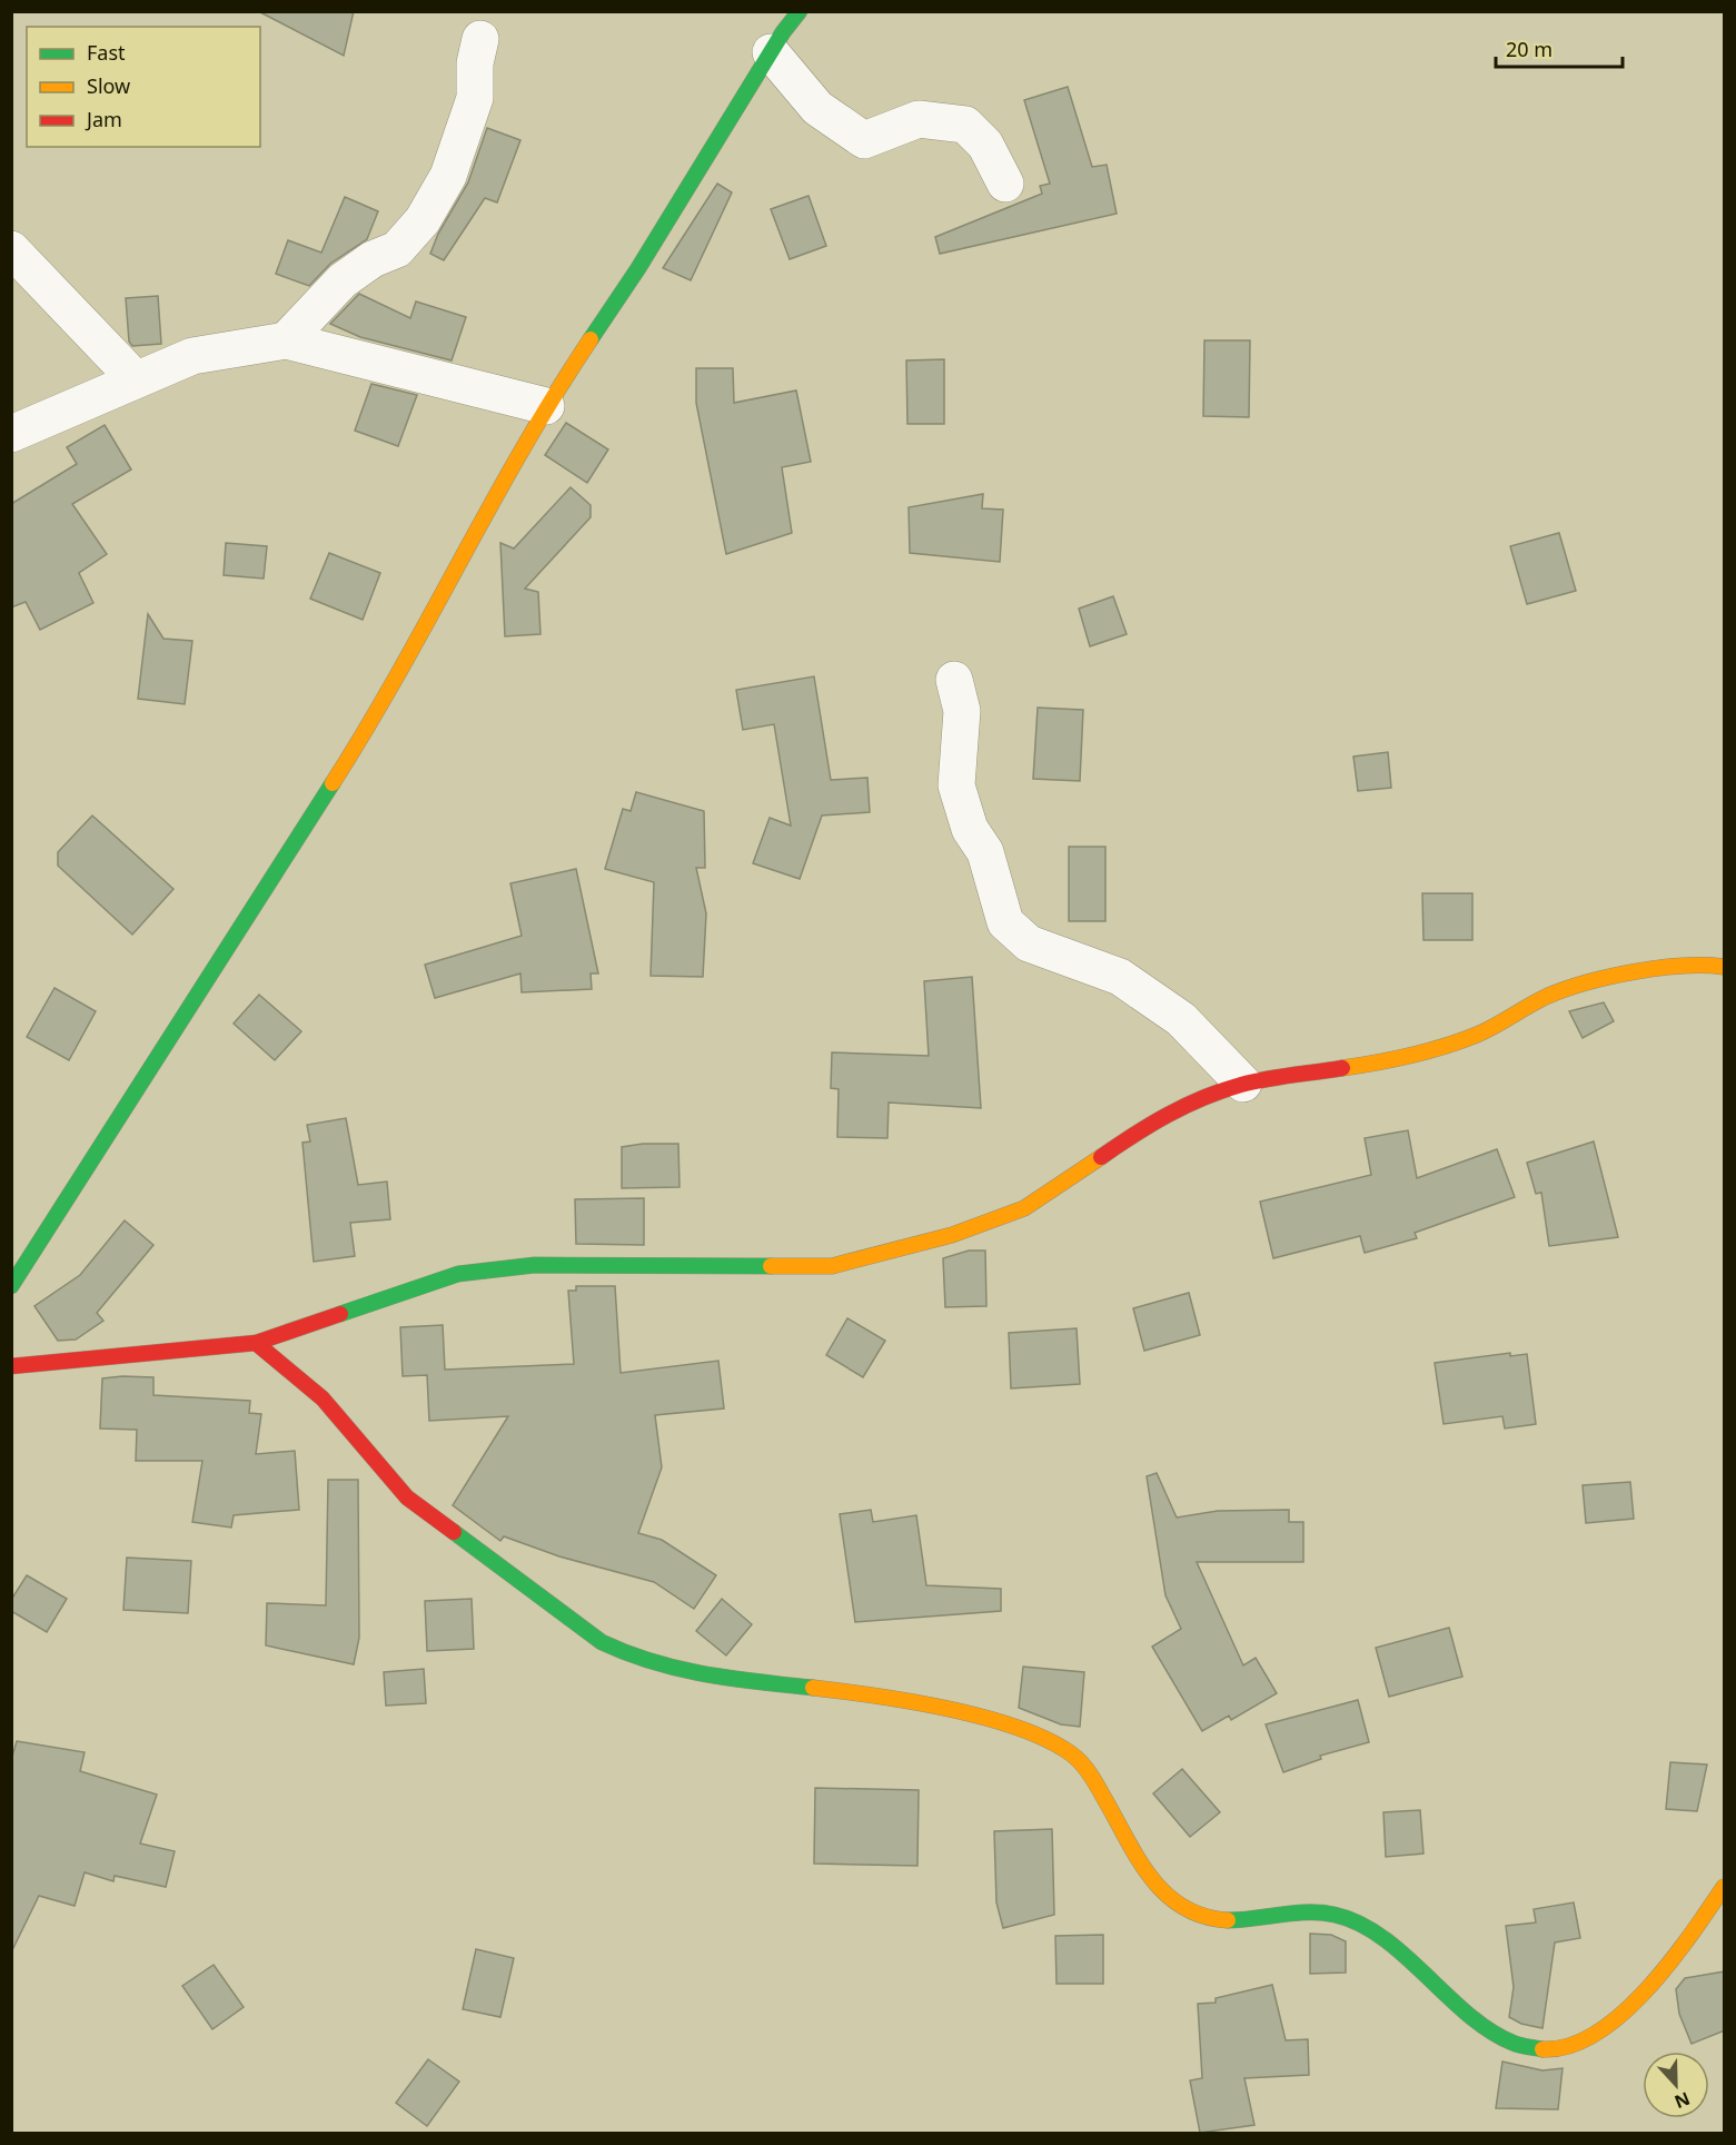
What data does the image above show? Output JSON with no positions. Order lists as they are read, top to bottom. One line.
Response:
{"legend":["Fast","Slow","Jam"],"scale_bar":"20 m","north":"bottom"}
